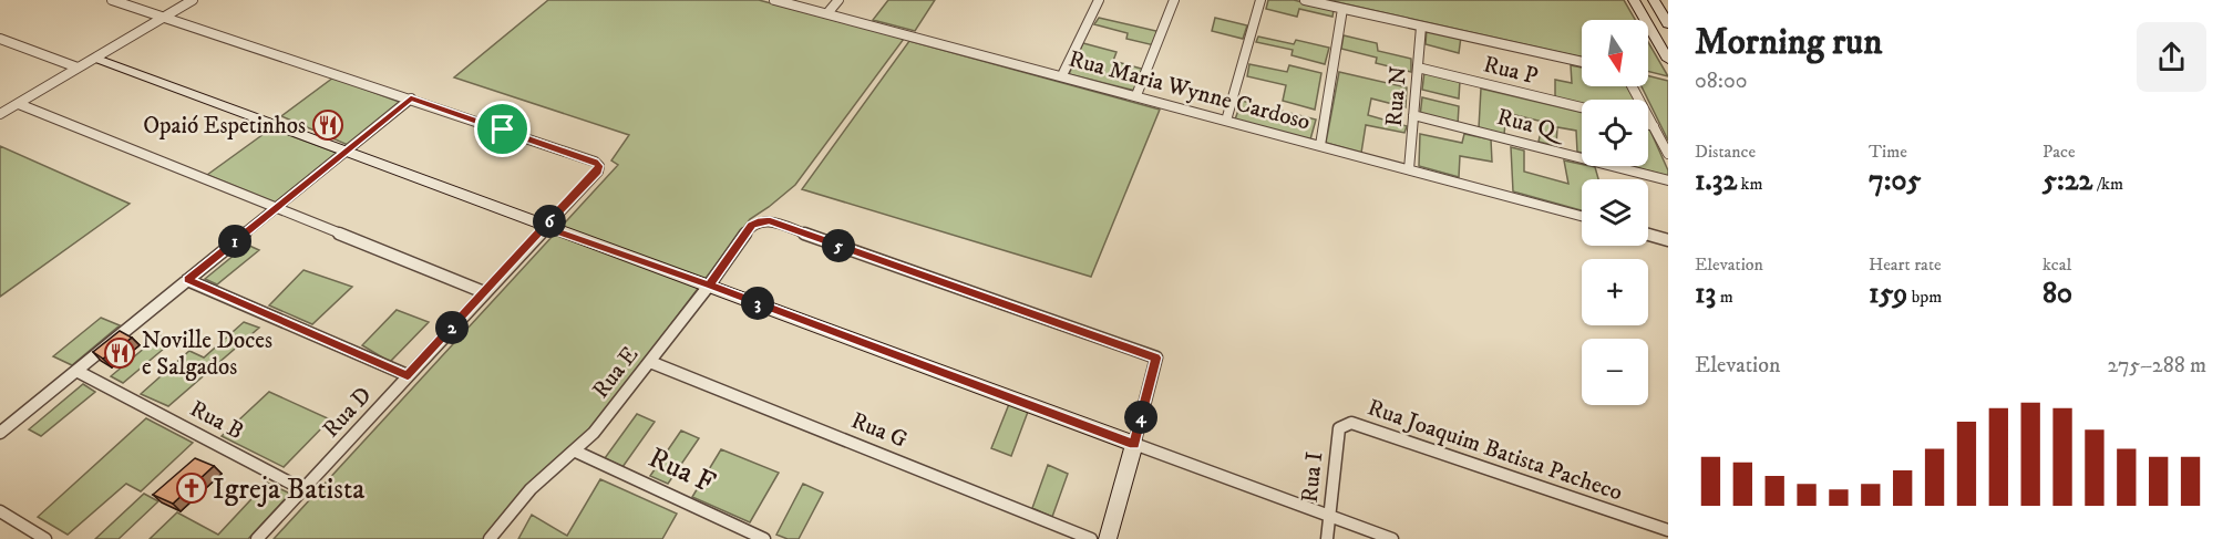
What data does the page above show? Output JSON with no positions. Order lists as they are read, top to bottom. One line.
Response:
{"streets":{"street":["Rua P","Rua Maria Wynne Cardoso","Rua N","Rua Q","Rua E","Rua D","Rua B","Rua G","Rua Joaquim Batista Pacheco","Rua F","Rua I"]},"crossings":[["Rua P","Rua N"],["Rua Maria Wynne Cardoso","Rua N"],["Rua N","Rua Q"],["Rua E","Rua G"],["Rua E","Rua F"],["Rua D","Rua B"],["Rua Joaquim Batista Pacheco","Rua I"]],"places":{"restaurant":["Opaió Espetinhos","Noville Doces e Salgados"],"church":["Igreja Batista"]},"north":"bottom","page":{"heading":["Morning run","08:00"],"map_buttons":["+","−"],"stats":[["Distance","1.32 km"],["Time","7:05"],["Pace","5:22 /km"],["Elevation","13 m"],["Heart rate","159 bpm"],["kcal","80"]],"pins":["6","1","5","3","2","4"],"chart":["Elevation","275–288 m"]}}
